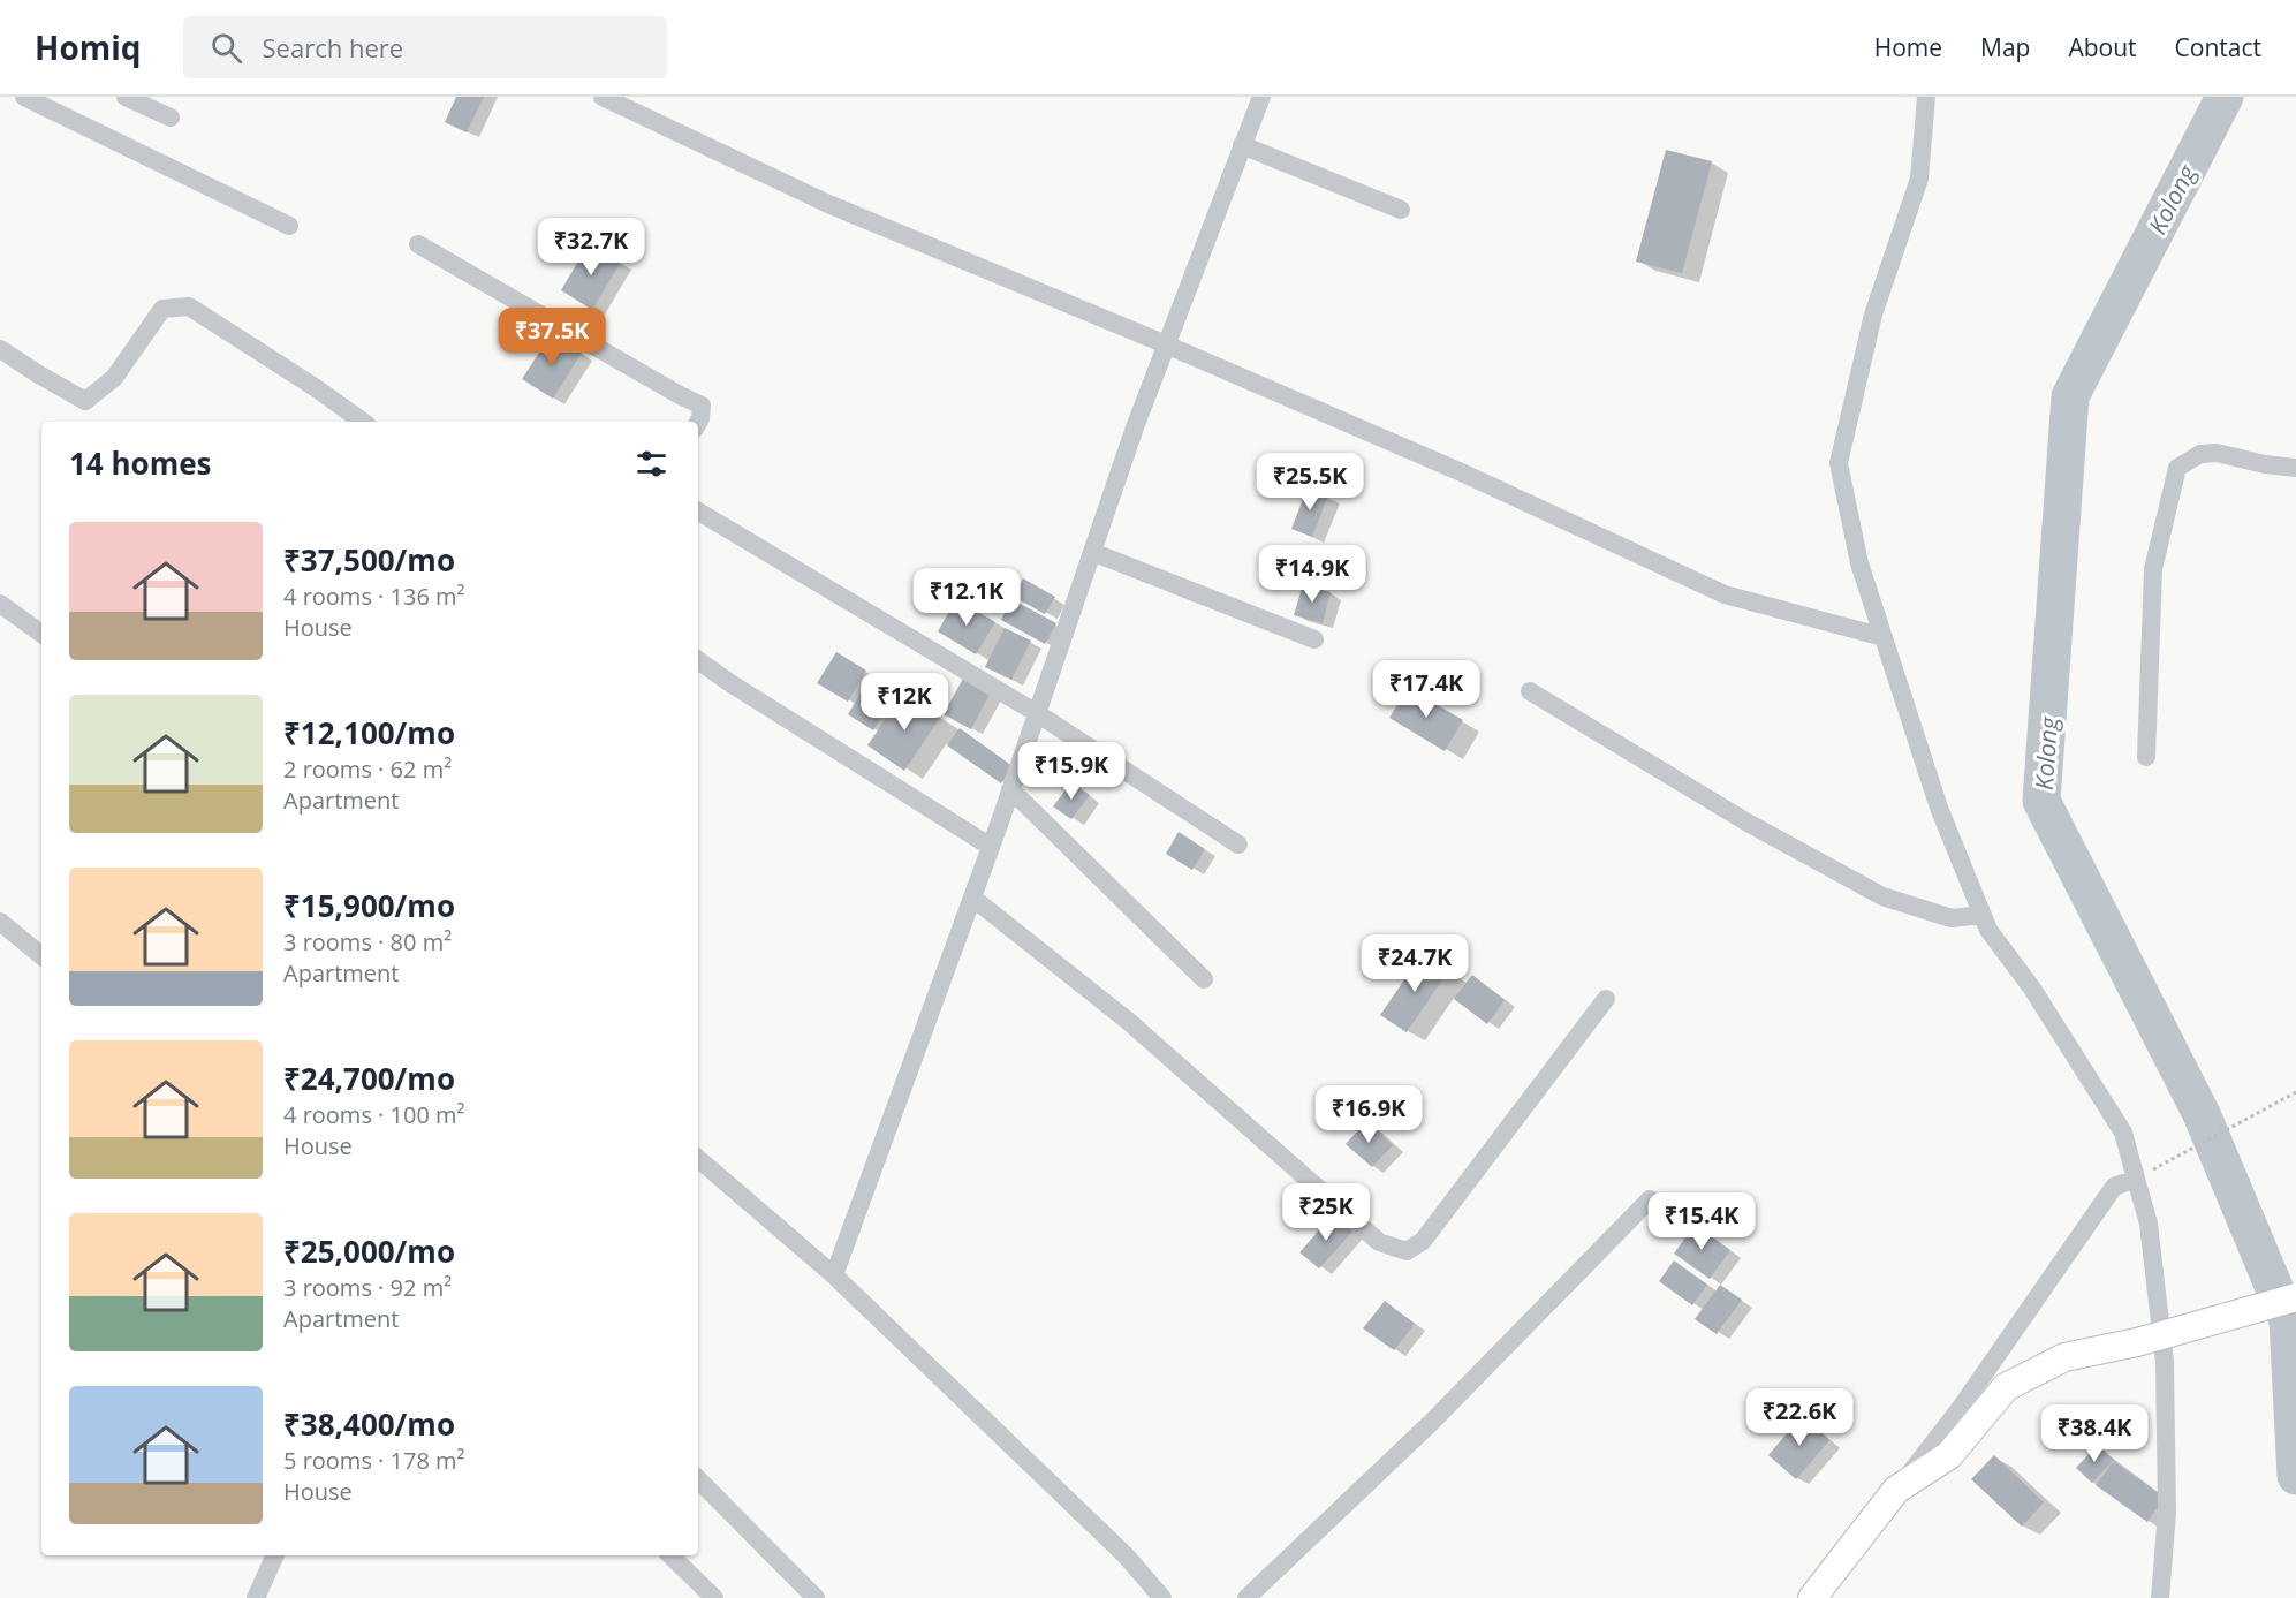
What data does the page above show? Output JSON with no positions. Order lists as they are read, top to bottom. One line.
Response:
{"water":["Kolong"],"page":{"header":"Homiq","search":"Search here","nav":["Home","Map","About","Contact"],"price":["₹32.7K","₹37.5K","₹25.5K","₹14.9K","₹12.1K","₹17.4K","₹12K","₹15.9K","₹24.7K","₹16.9K","₹25K","₹15.4K","₹22.6K","₹38.4K"],"heading":"14 homes","list":[{"name":"₹37,500/mo","note":"4 rooms · 136 m² · House"},{"name":"₹12,100/mo","note":"2 rooms · 62 m² · Apartment"},{"name":"₹15,900/mo","note":"3 rooms · 80 m² · Apartment"},{"name":"₹24,700/mo","note":"4 rooms · 100 m² · House"},{"name":"₹25,000/mo","note":"3 rooms · 92 m² · Apartment"},{"name":"₹38,400/mo","note":"5 rooms · 178 m² · House"}]}}
